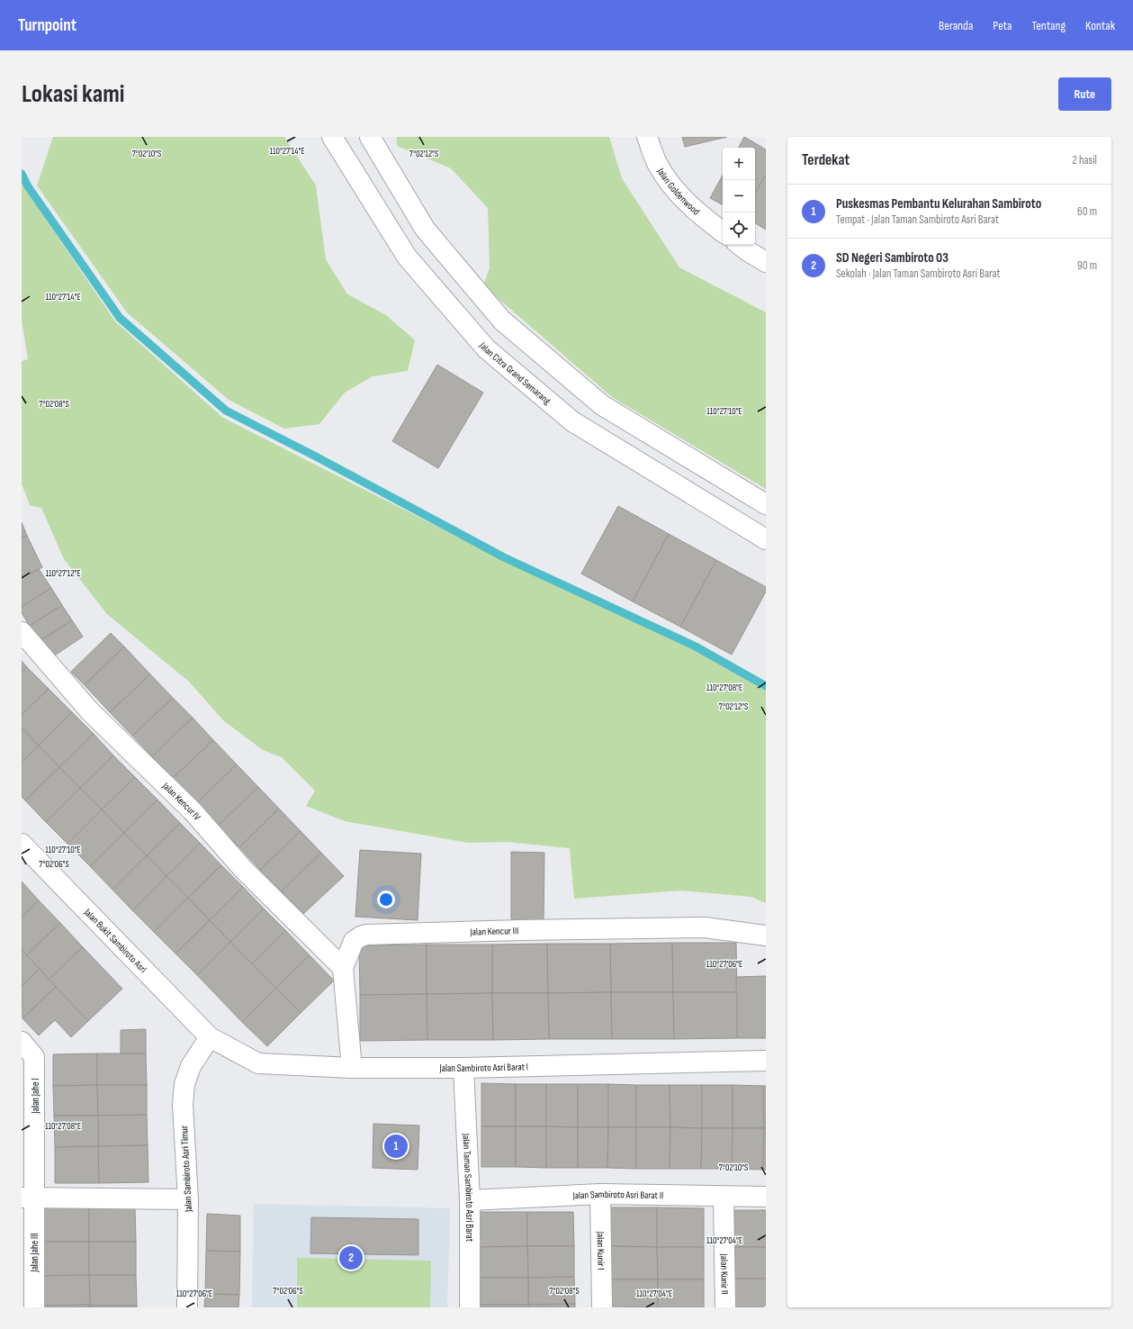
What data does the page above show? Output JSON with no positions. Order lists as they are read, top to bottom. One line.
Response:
{"streets":{"street":["Jalan Goldenwood","Jalan Citra Grand Semarang","Jalan Kencur IV","Jalan Kencur III","Jalan Bukit Sambiroto Asri","Jalan Sambiroto Asri Barat I","Jalan Jahe I","Jalan Sambiroto Asri Timur","Jalan Taman Sambiroto Asri Barat","Jalan Sambiroto Asri Barat II","Jalan Kunir I","Jalan Jahe III","Jalan Kunir II"]},"crossings":[["Jalan Kencur IV","Jalan Kencur III"],["Jalan Kencur III","Jalan Sambiroto Asri Barat I"],["Jalan Bukit Sambiroto Asri","Jalan Sambiroto Asri Barat I"],["Jalan Bukit Sambiroto Asri","Jalan Sambiroto Asri Timur"],["Jalan Sambiroto Asri Barat I","Jalan Sambiroto Asri Timur"],["Jalan Sambiroto Asri Barat I","Jalan Taman Sambiroto Asri Barat"],["Jalan Jahe I","Jalan Jahe III"],["Jalan Taman Sambiroto Asri Barat","Jalan Sambiroto Asri Barat II"],["Jalan Sambiroto Asri Barat II","Jalan Kunir I"],["Jalan Sambiroto Asri Barat II","Jalan Kunir II"]],"page":{"header":"Turnpoint","nav":["Beranda","Peta","Tentang","Kontak"],"buttons":"Rute","title":"Lokasi kami","heading":["Terdekat","2 hasil"],"map_buttons":["+","−"],"list":[{"mark":"1","name":"Puskesmas Pembantu Kelurahan Sambiroto","note":"Tempat · Jalan Taman Sambiroto Asri Barat","value":"60 m"},{"mark":"2","name":"SD Negeri Sambiroto 03","note":"Sekolah · Jalan Taman Sambiroto Asri Barat","value":"90 m"}],"pins":["1","2"]},"coordinates":["110°27'14\"E","7°02'10\"S","7°02'12\"S","7°02'08\"S","110°27'10\"E","110°27'12\"E","110°27'08\"E","7°02'06\"S","110°27'06\"E","110°27'04\"E"]}
